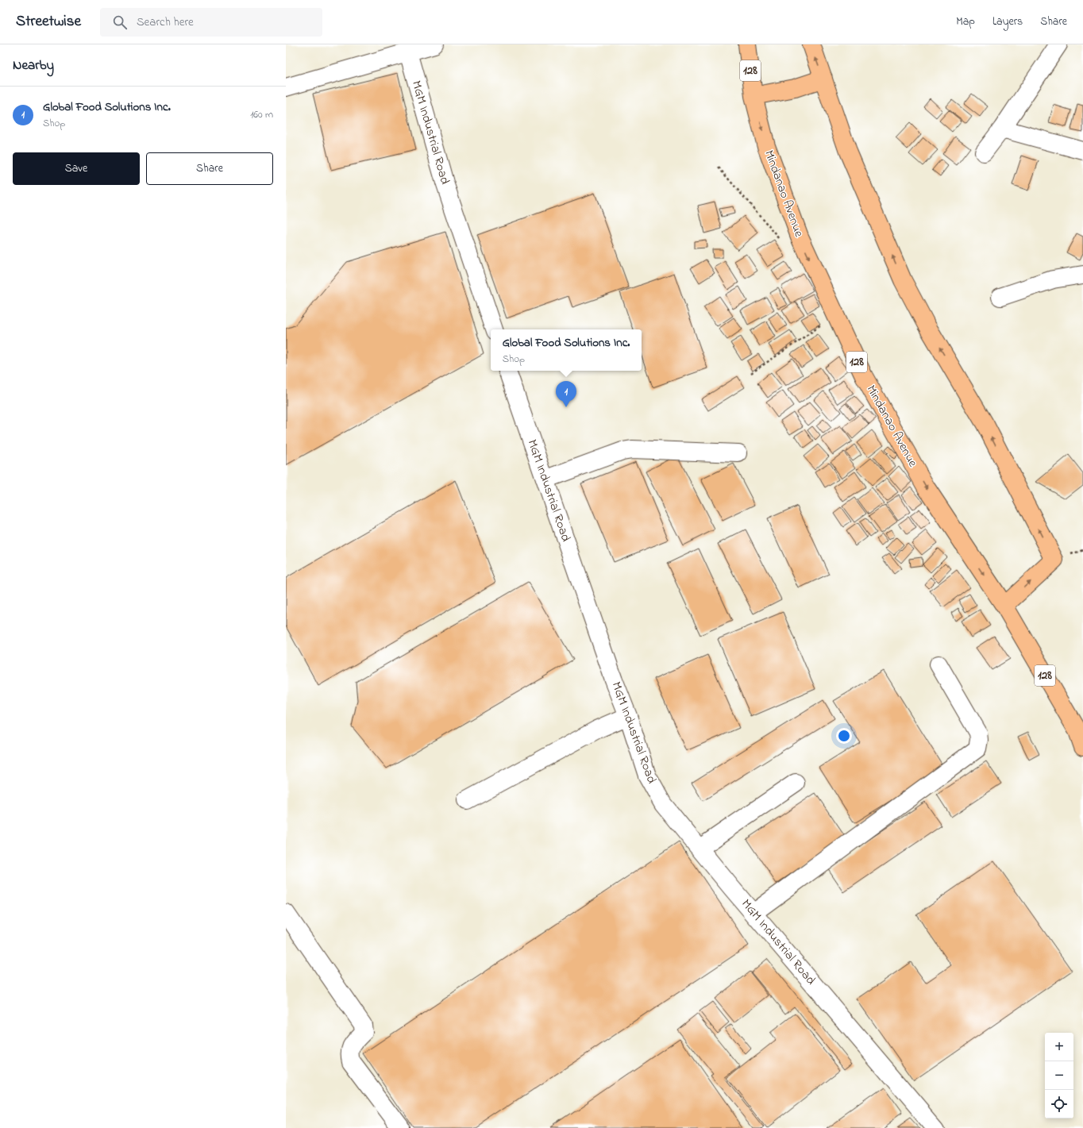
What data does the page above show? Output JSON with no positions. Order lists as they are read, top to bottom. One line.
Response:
{"streets":{"main road":["128","Mindanao Avenue"],"street":["MGM Industrial Road"]},"page":{"header":"Streetwise","search":"Search here","nav":["Map","Layers","Share"],"heading":"Nearby","list":[{"mark":"1","name":"Global Food Solutions Inc.","note":"Shop","value":"160 m"}],"buttons":["Save","Share"],"popup":["Global Food Solutions Inc.","Shop"],"pins":"1","map_buttons":["+","−"]}}
